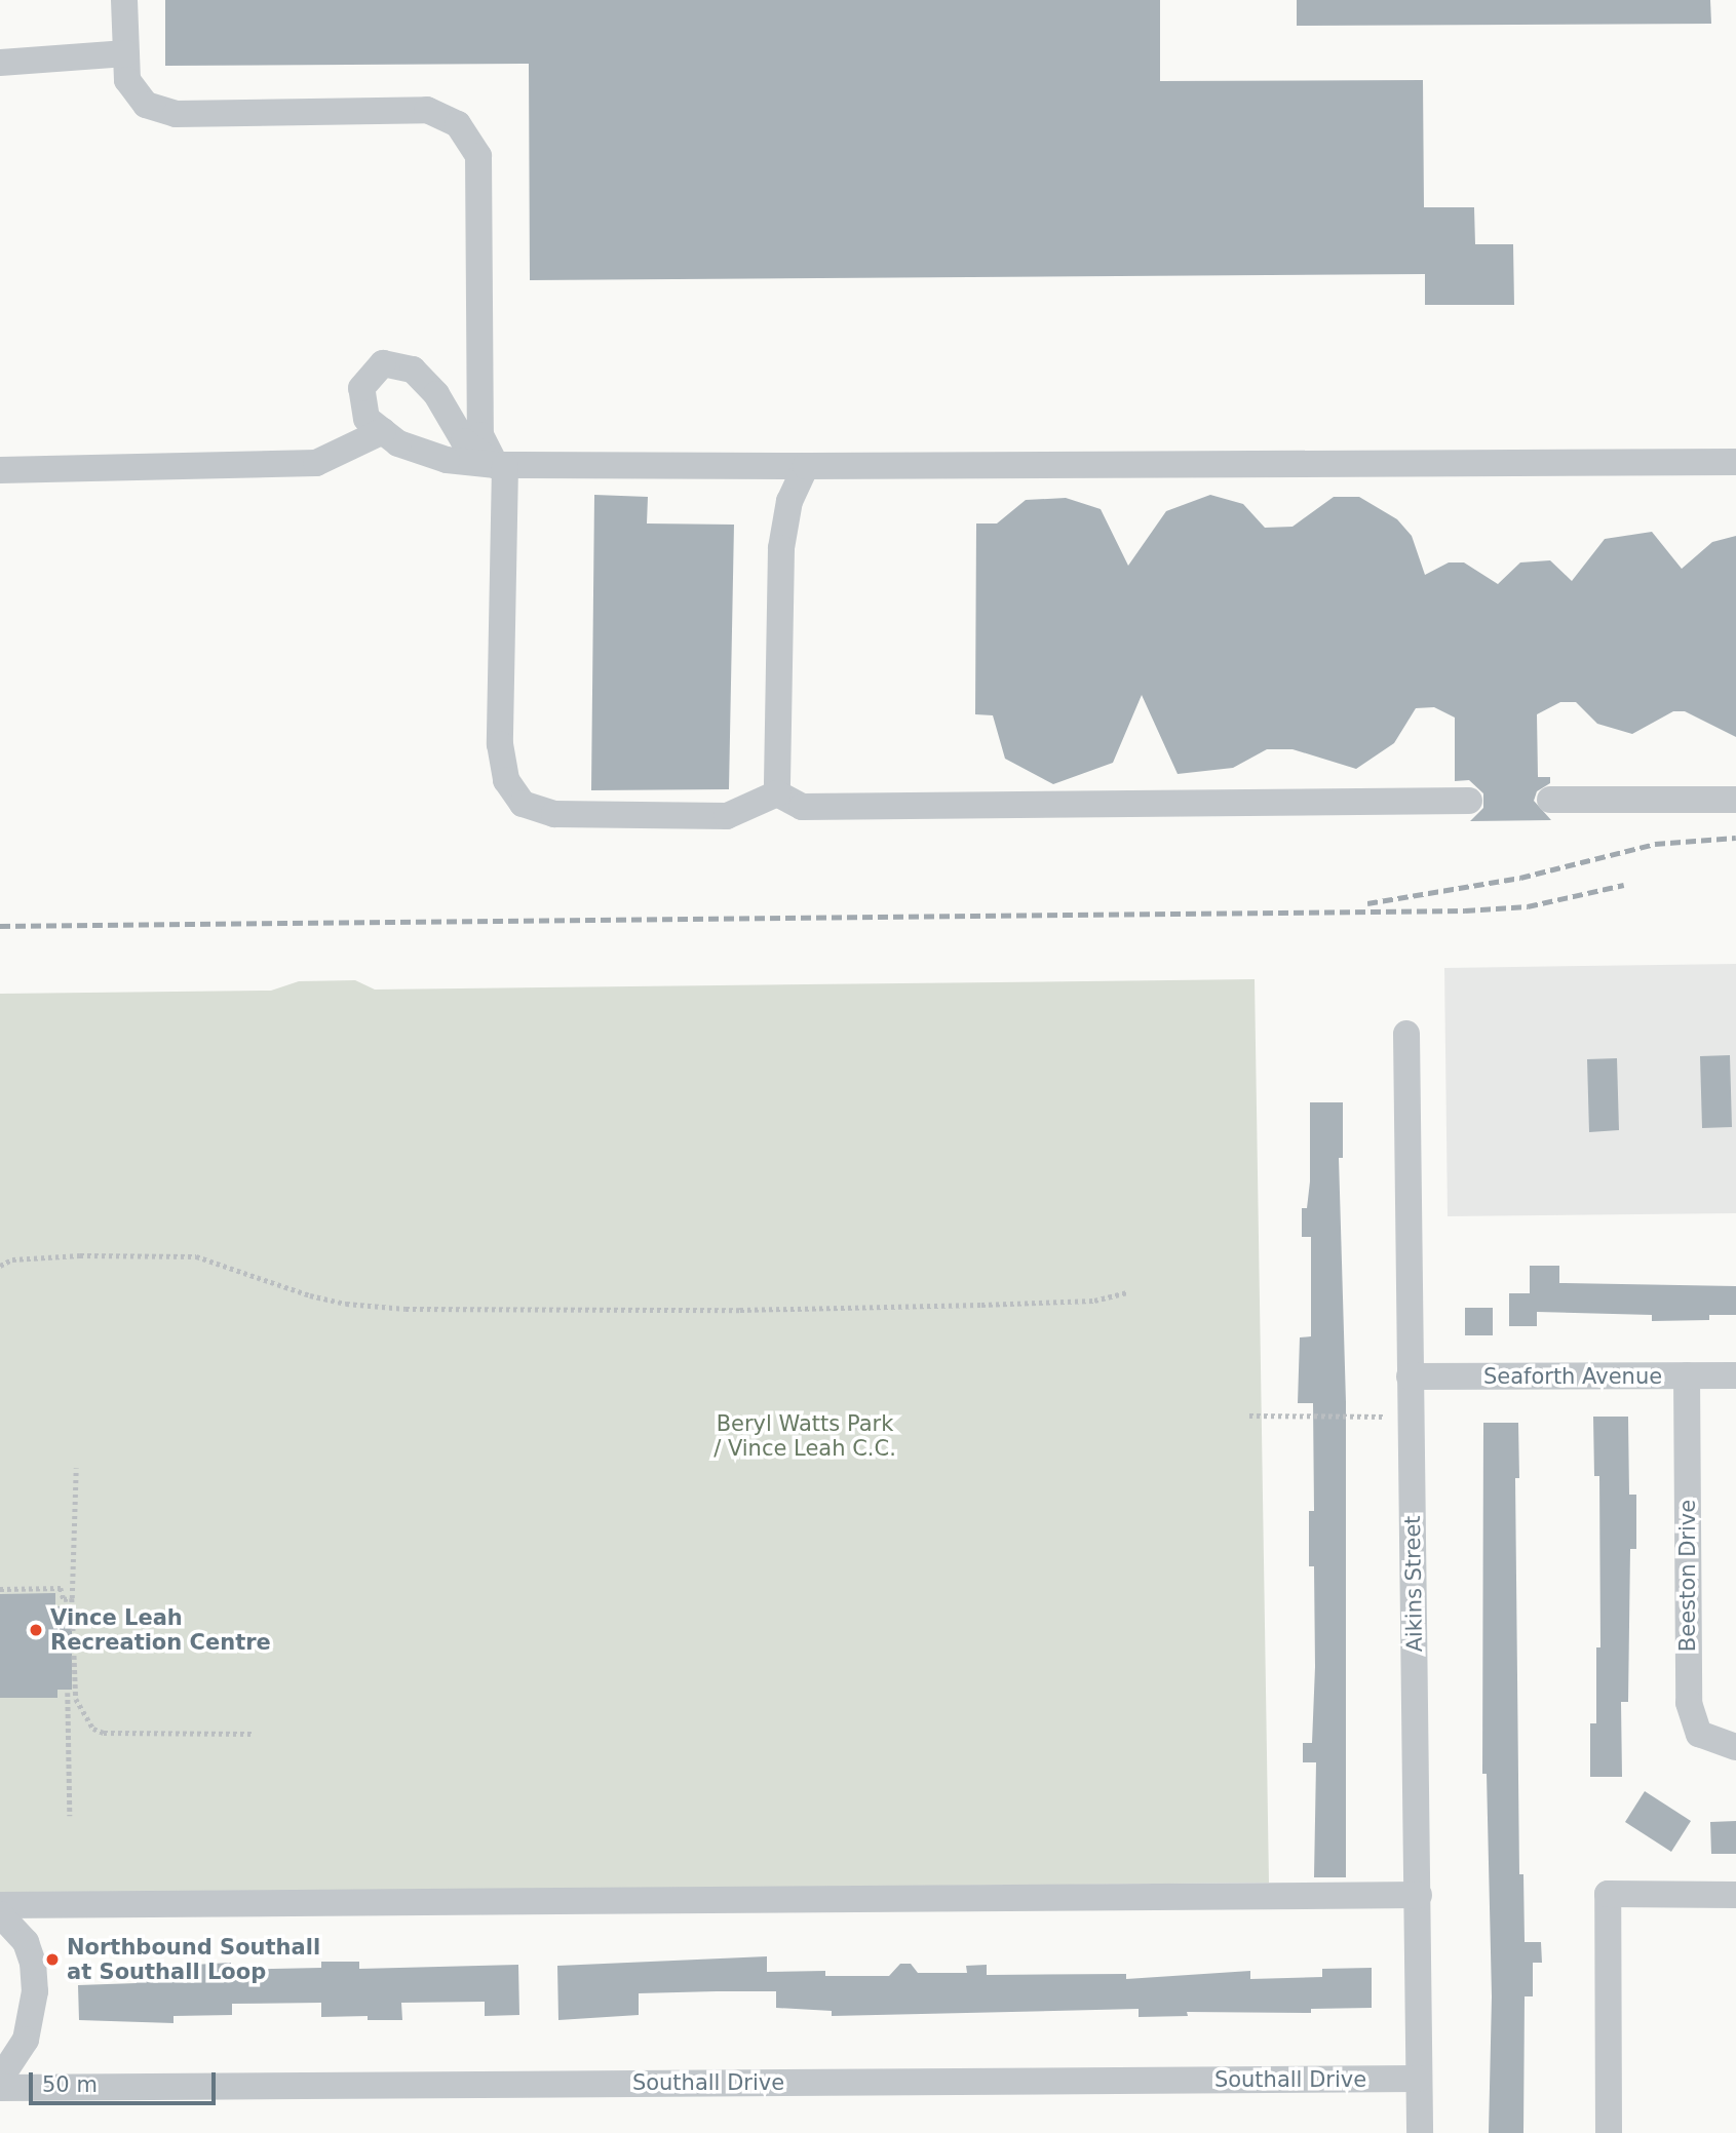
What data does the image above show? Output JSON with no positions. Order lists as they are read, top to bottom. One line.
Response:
{"streets":{"street":["Seaforth Avenue","Beeston Drive","Aikins Street","Southall Drive"]},"crossings":[["Seaforth Avenue","Beeston Drive"],["Seaforth Avenue","Aikins Street"],["Aikins Street","Southall Drive"]],"parks":["Beryl Watts Park / Vince Leah C.C."],"places":["Vince Leah Recreation Centre","Northbound Southall at Southall Loop"],"scale_bar":"50 m"}
